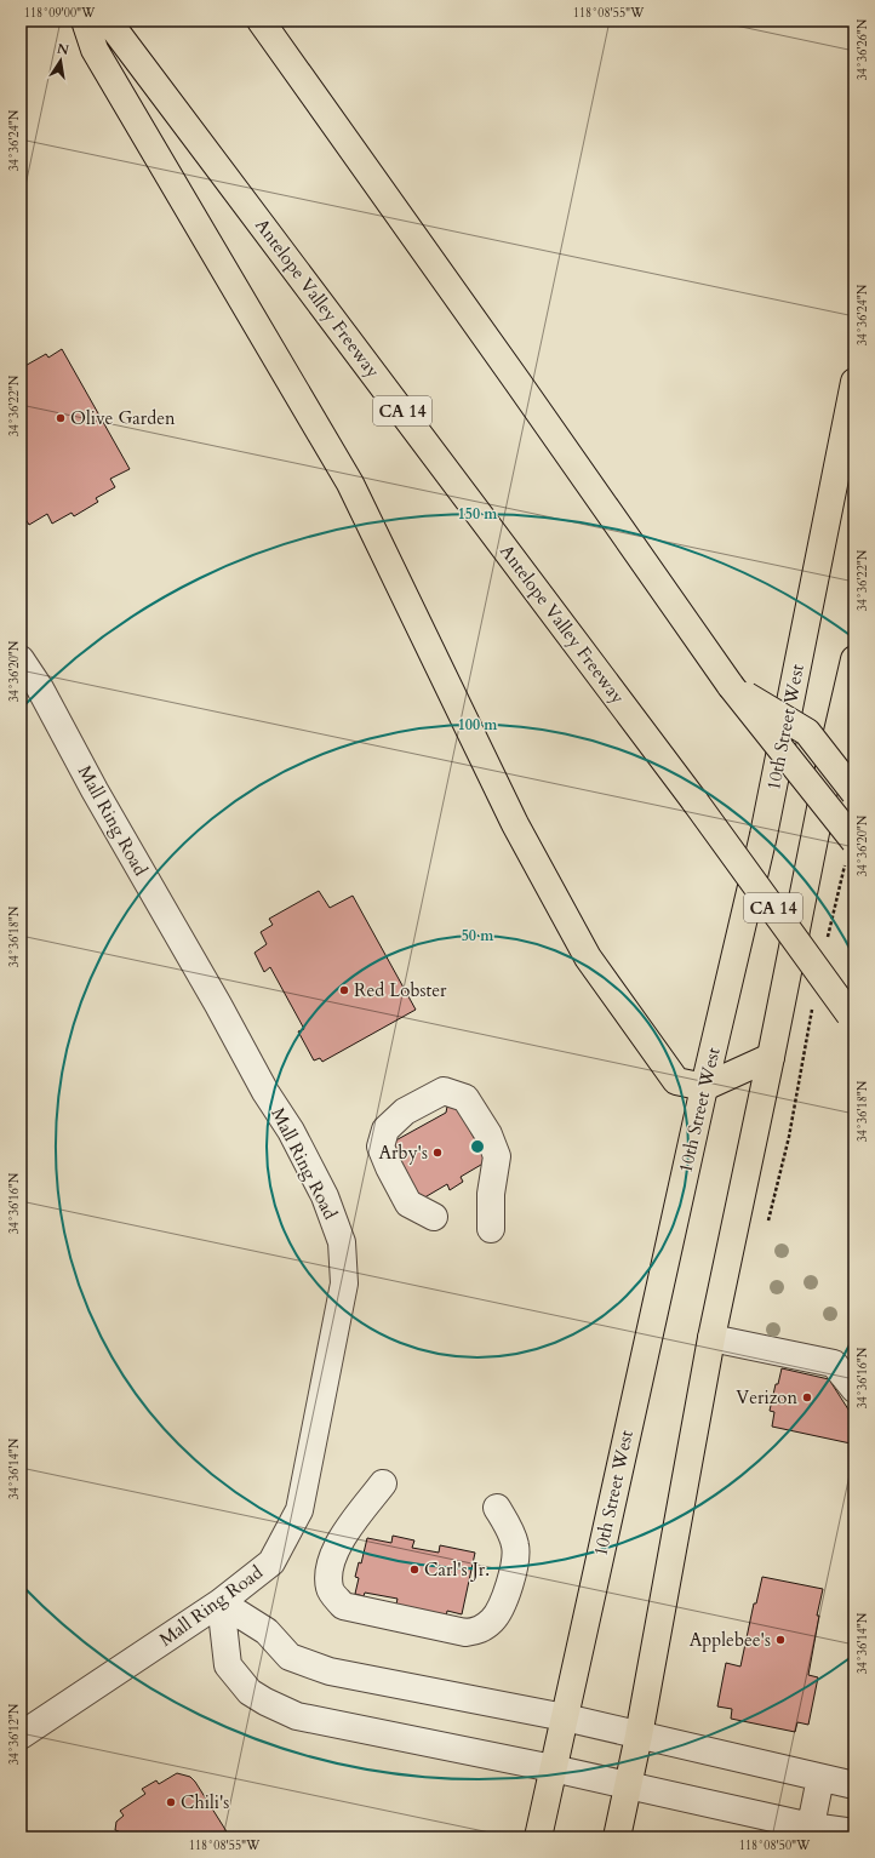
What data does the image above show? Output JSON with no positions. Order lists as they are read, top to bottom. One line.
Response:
{"streets":{"main road":["Antelope Valley Freeway","CA 14","10th Street West"],"lane":["Mall Ring Road"]},"places":["Olive Garden","Red Lobster","Arby's","Verizon","Carl's Jr.","Applebee's","Chili's"],"north":"top","coordinates":["118°09'00\"W","118°08'55\"W","34°36'26\"N","34°36'24\"N","34°36'22\"N","34°36'20\"N","34°36'18\"N","34°36'16\"N","34°36'14\"N","34°36'12\"N","118°08'50\"W"],"rings":["150 m","100 m","50 m"]}
